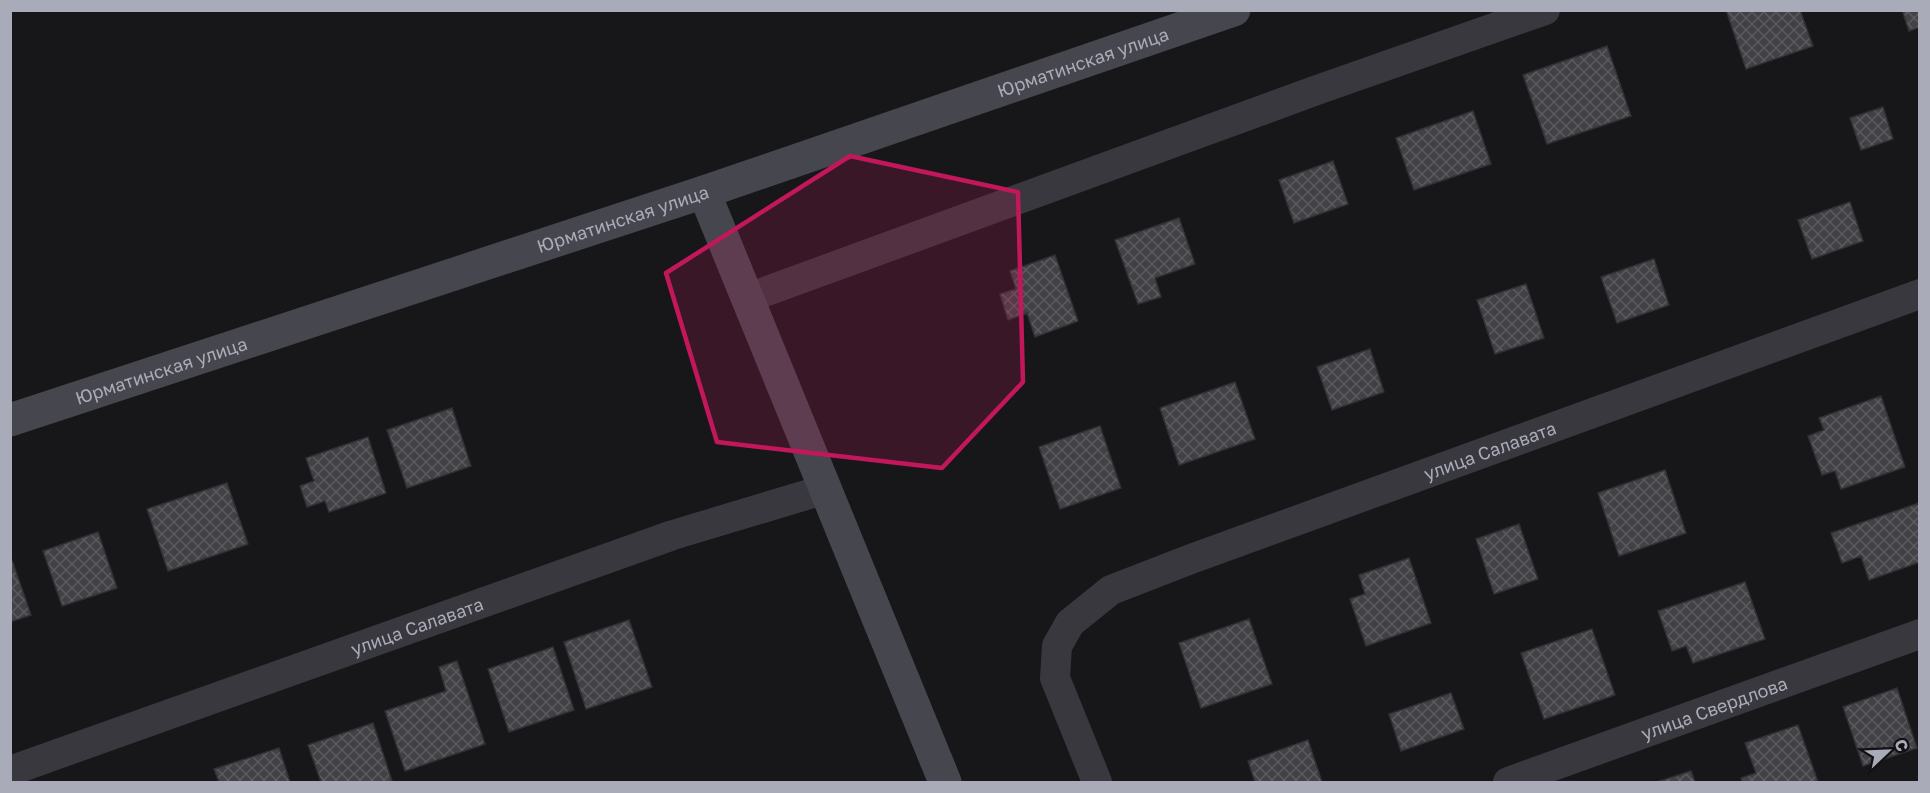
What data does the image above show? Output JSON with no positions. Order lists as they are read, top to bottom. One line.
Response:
{"streets":{"main road":["Юрматинская улица"],"street":["улица Салавата","улица Свердлова"]},"north":"top right"}
